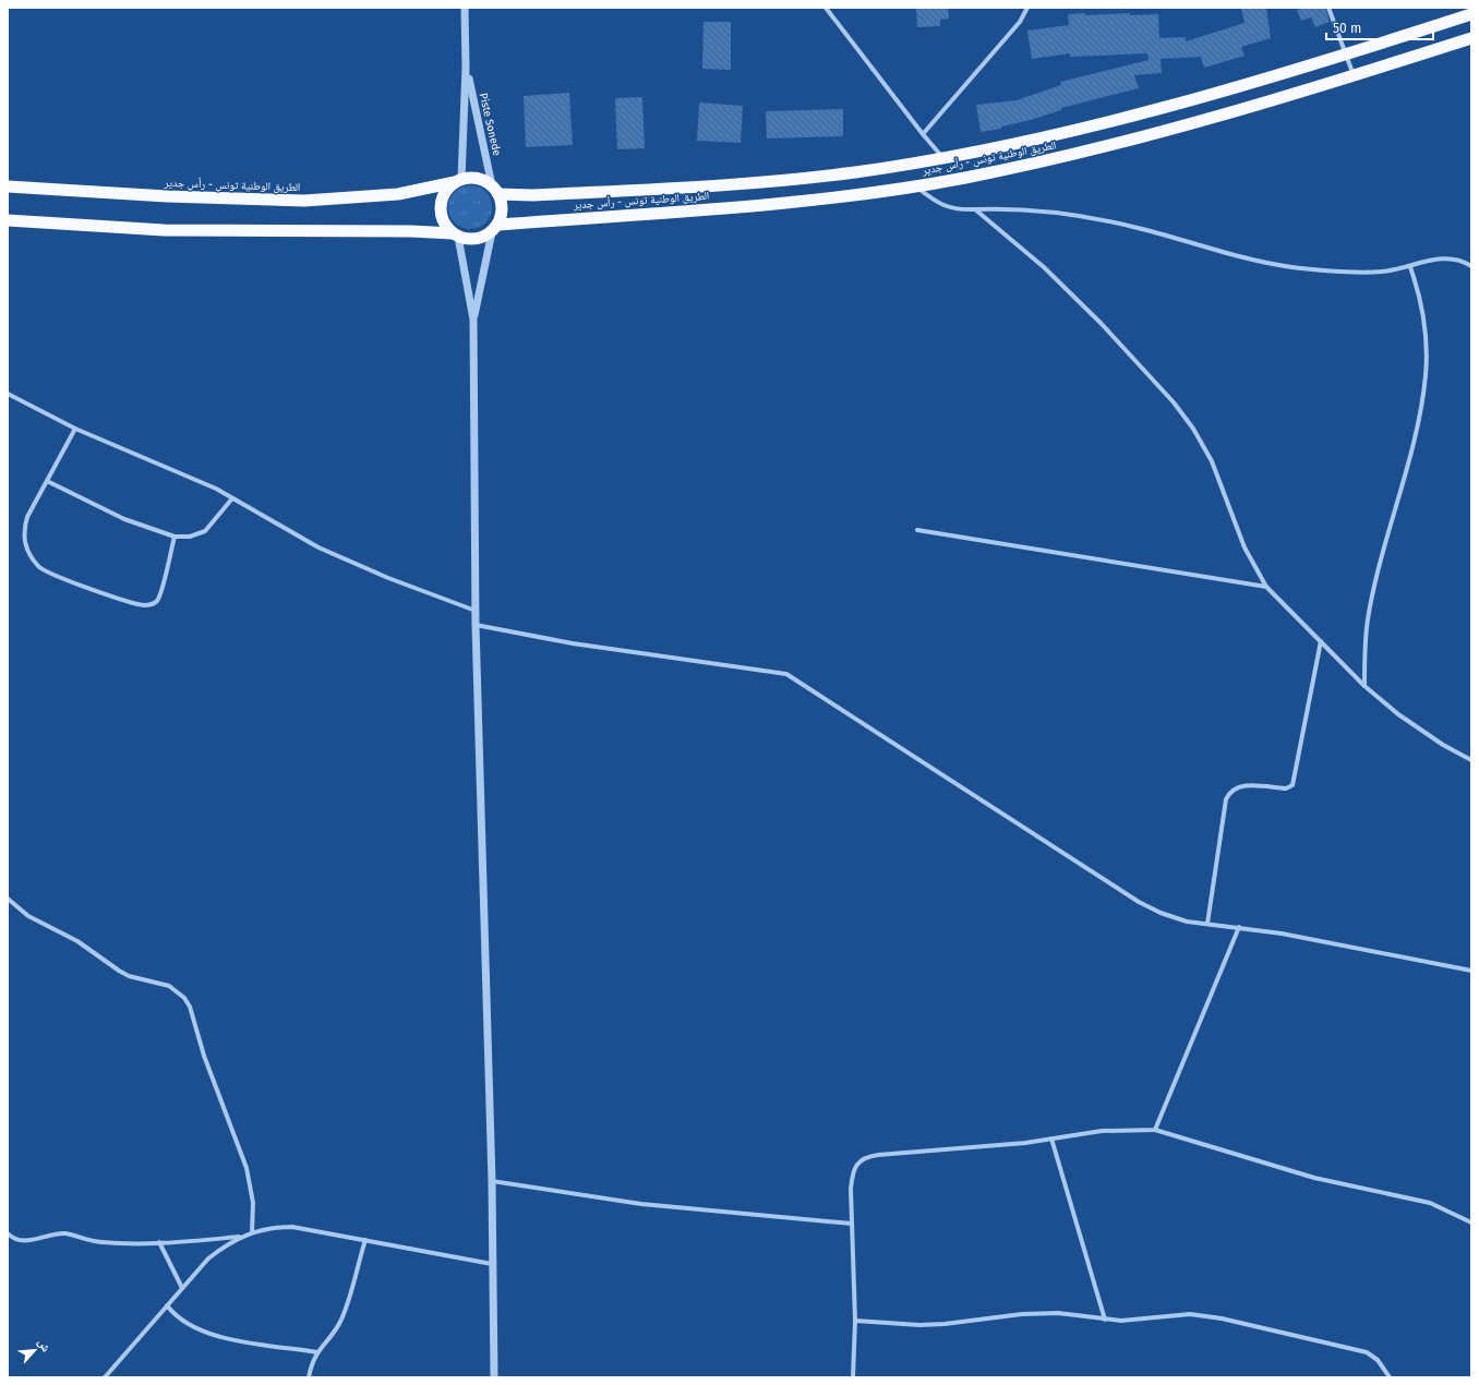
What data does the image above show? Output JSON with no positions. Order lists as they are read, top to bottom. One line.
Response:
{"streets":{"highway":["الطريق الوطنية تونس - رأس جدير"],"street":["Piste Sonede"]},"crossings":[["Piste Sonede","الطريق الوطنية تونس - رأس جدير"]],"scale_bar":"50 m","north":"top right"}
